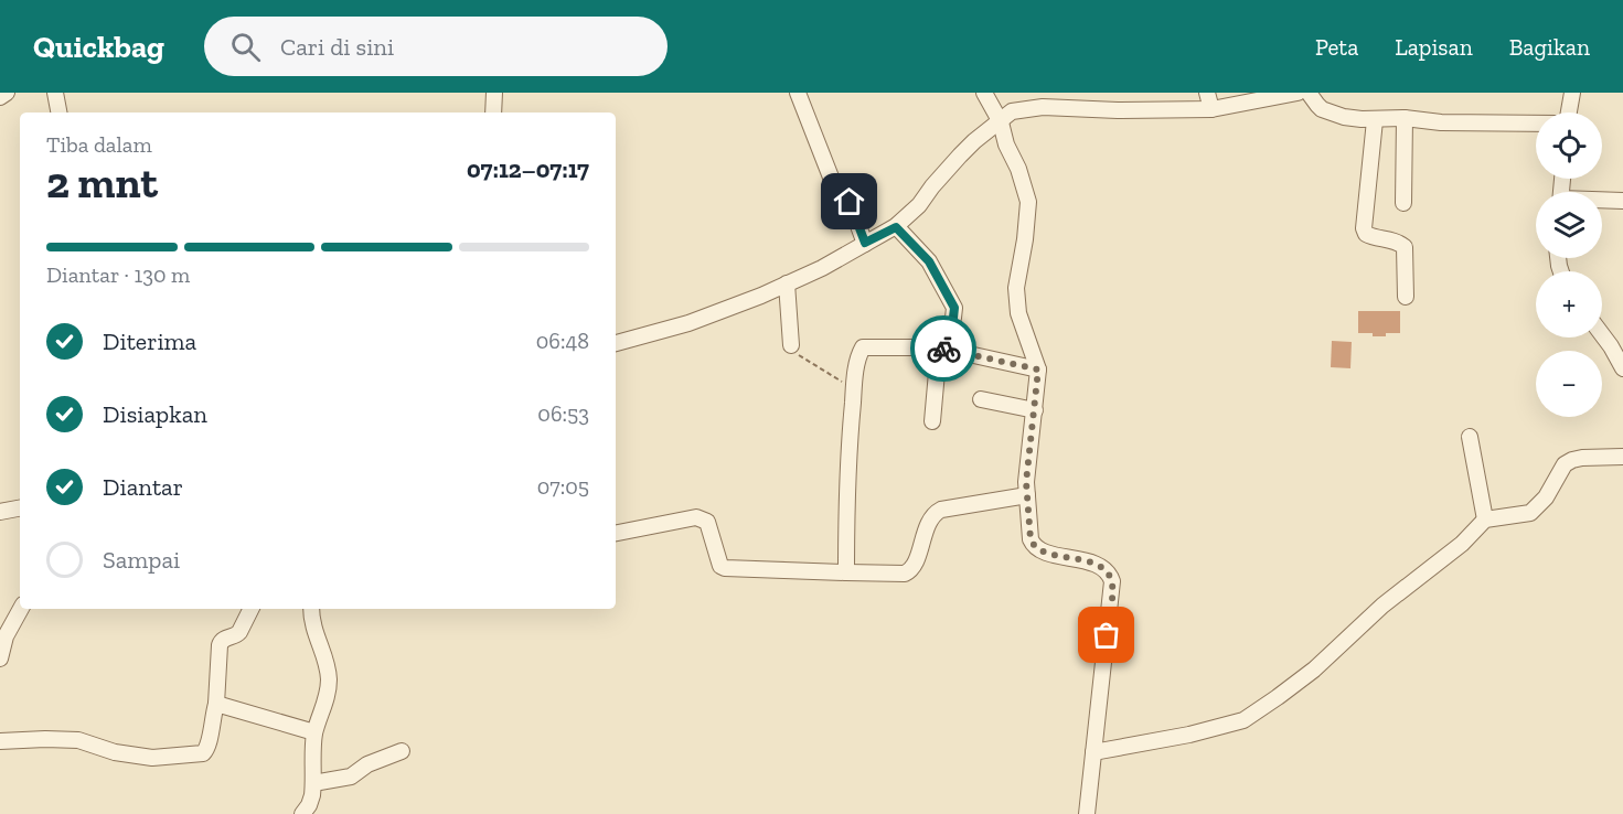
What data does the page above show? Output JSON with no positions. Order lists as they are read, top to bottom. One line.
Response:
{"page":{"header":"Quickbag","search":"Cari di sini","nav":["Peta","Lapisan","Bagikan"],"map_buttons":["+","−"],"heading":["2 mnt","Tiba dalam","07:12–07:17"],"bar":"Diantar · 130 m","list":[["Diterima","06:48"],["Disiapkan","06:53"],["Diantar","07:05"],"Sampai"]}}
